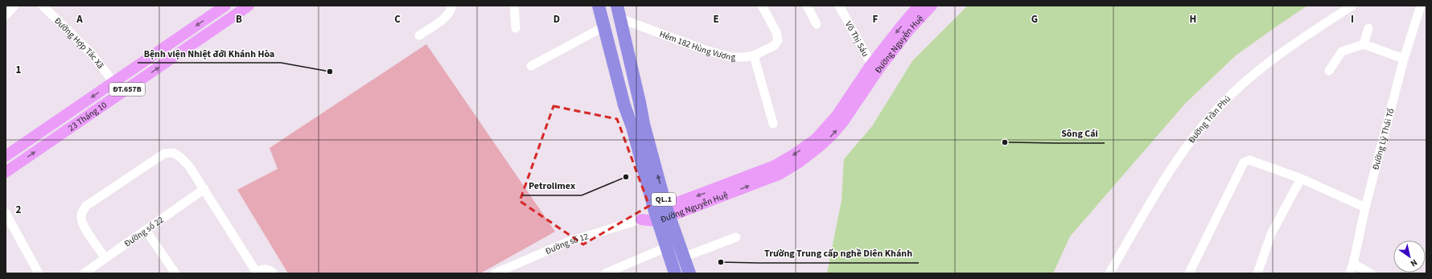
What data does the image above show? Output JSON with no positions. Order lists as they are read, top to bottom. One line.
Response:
{"streets":{"highway":["QL.1"],"main road":["Đường Nguyễn Huệ","ĐT.657B","23 Tháng 10"],"street":["Võ Thị Sáu","Đường Hợp Tác Xã","Hẻm 182 Hùng Vương","Đường Trần Phú","Đường Lý Thái Tổ","Đường số 22","Đường số 12"]},"crossings":[["Võ Thị Sáu","Đường Nguyễn Huệ"],["Đường Hợp Tác Xã","23 Tháng 10"],["Hẻm 182 Hùng Vương","QL.1"],["Đường Nguyễn Huệ","QL.1"],["Đường Nguyễn Huệ","Đường số 12"]],"places":["Bệnh viện Nhiệt đới Khánh Hòa","Sông Cái","Petrolimex","Trường Trung cấp nghề Diên Khánh"],"north":"bottom right","grid":{"columns":["A","B","C","D","E","F","G","H","I"],"rows":["1","2"]}}
